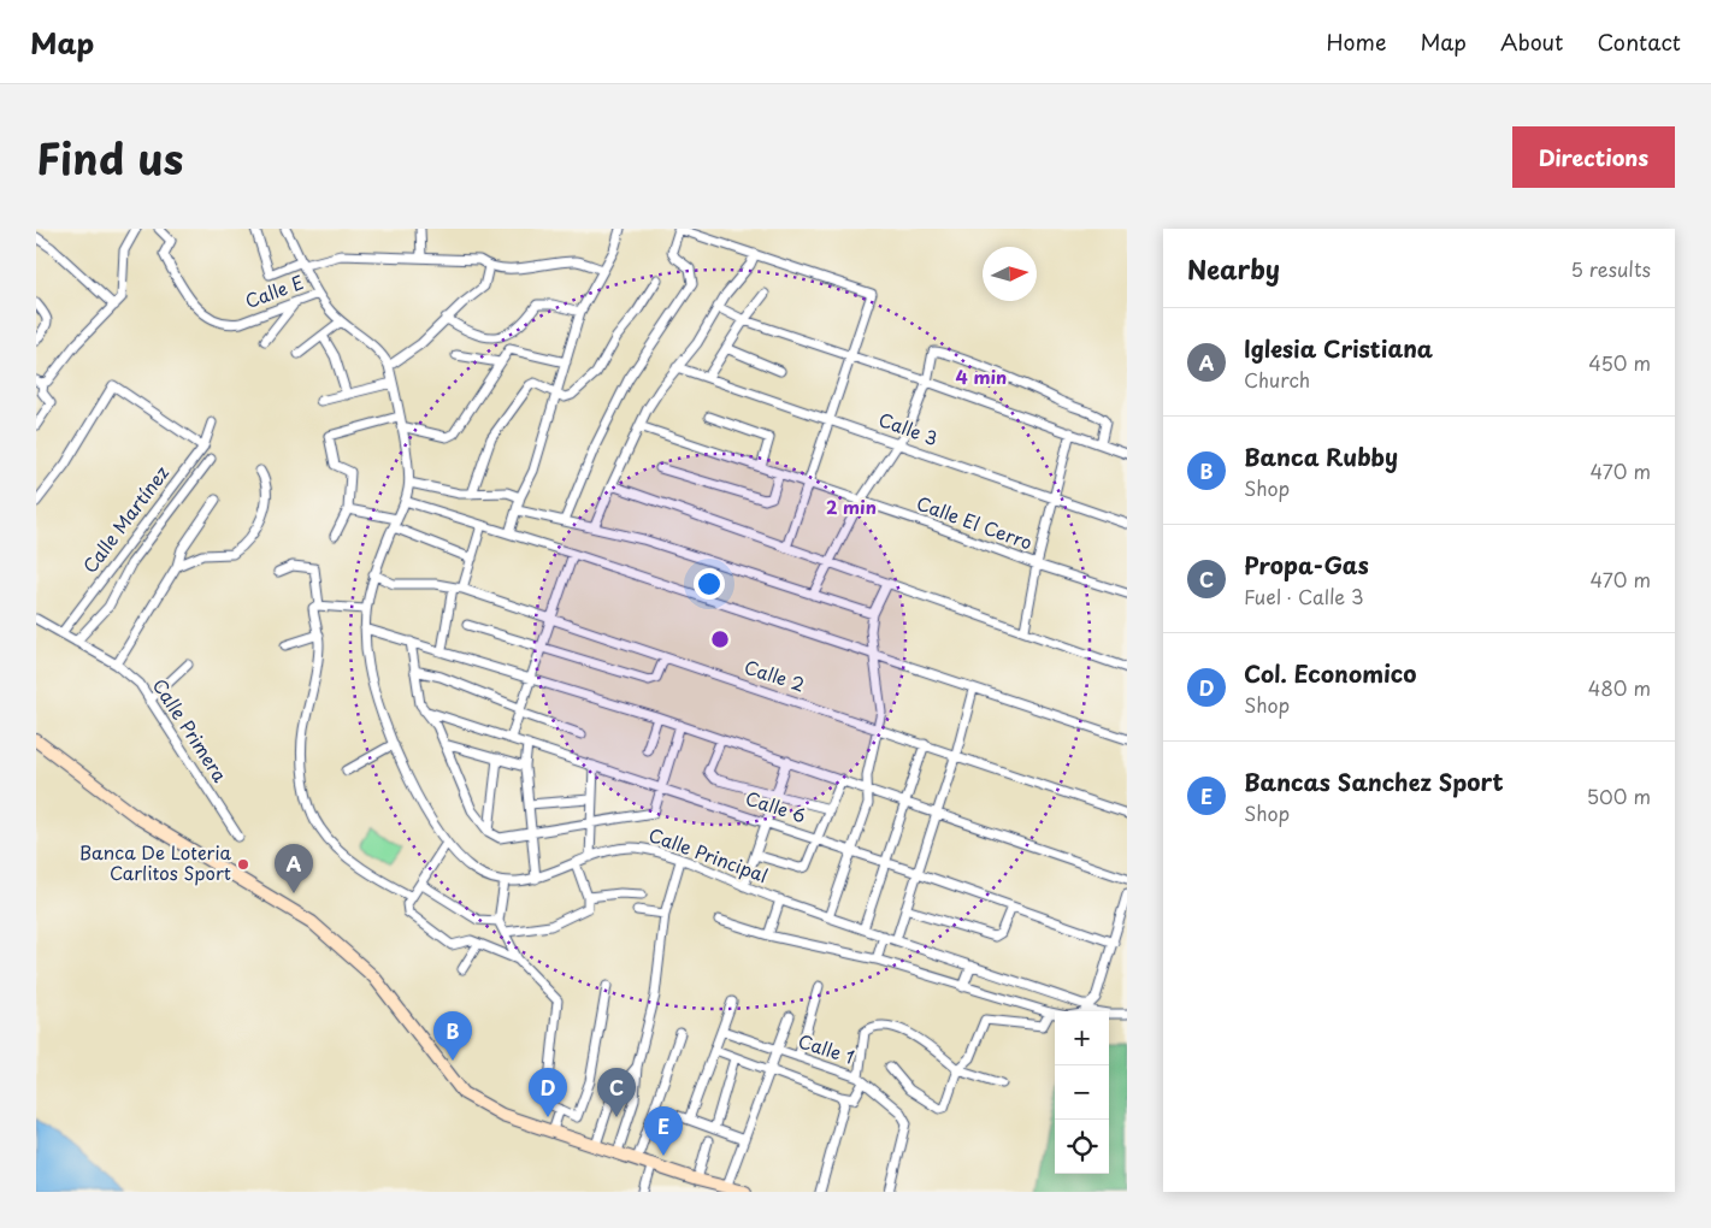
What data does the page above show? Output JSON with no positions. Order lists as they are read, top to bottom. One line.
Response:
{"streets":{"street":["Calle E","Calle 3","Calle Martínez","Calle El Cerro","Calle 2","Calle Primera","Calle 6","Calle Principal","Calle 1"]},"crossings":[["Calle E","Calle Principal"],["Calle Martínez","Calle Primera"],["Calle 2","Calle Principal"]],"places":["Banca De Loteria Carlitos Sport"],"north":"right","page":{"header":"Map","nav":["Home","Map","About","Contact"],"title":"Find us","buttons":"Directions","heading":["Nearby","5 results"],"list":[{"mark":"A","name":"Iglesia Cristiana","note":"Church","value":"450 m"},{"mark":"B","name":"Banca Rubby","note":"Shop","value":"470 m"},{"mark":"C","name":"Propa-Gas","note":"Fuel · Calle 3","value":"470 m"},{"mark":"D","name":"Col. Economico","note":"Shop","value":"480 m"},{"mark":"E","name":"Bancas Sanchez Sport","note":"Shop","value":"500 m"}],"pins":["A","B","C","D","E"],"map_buttons":["+","−"]},"rings":["4 min","2 min"]}
